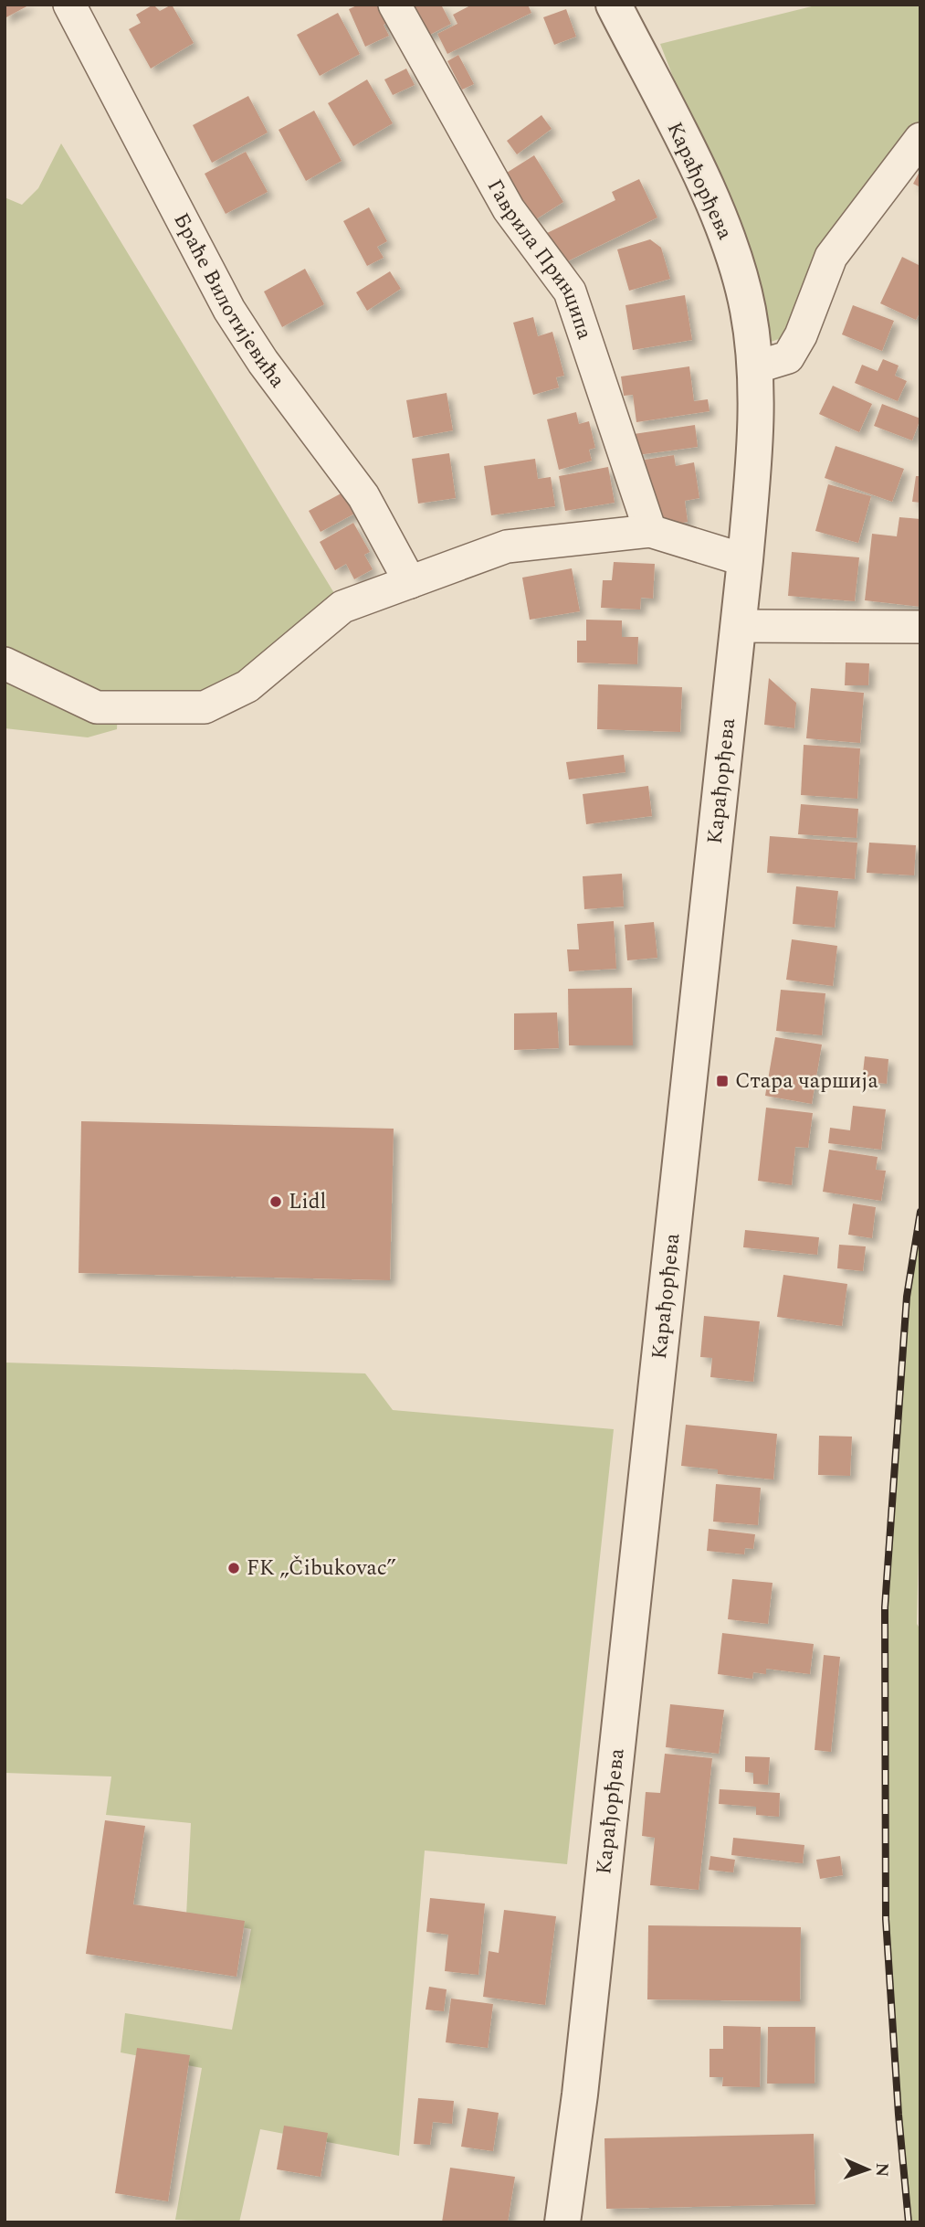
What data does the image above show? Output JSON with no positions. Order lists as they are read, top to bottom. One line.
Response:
{"streets":{"street":["Карађорђева","Гаврила Принципа","Браће Вилотијевића"]},"places":{"transit":["Стара чаршија"],"other":["Lidl","FK „Čibukovac”"]},"north":"right"}
